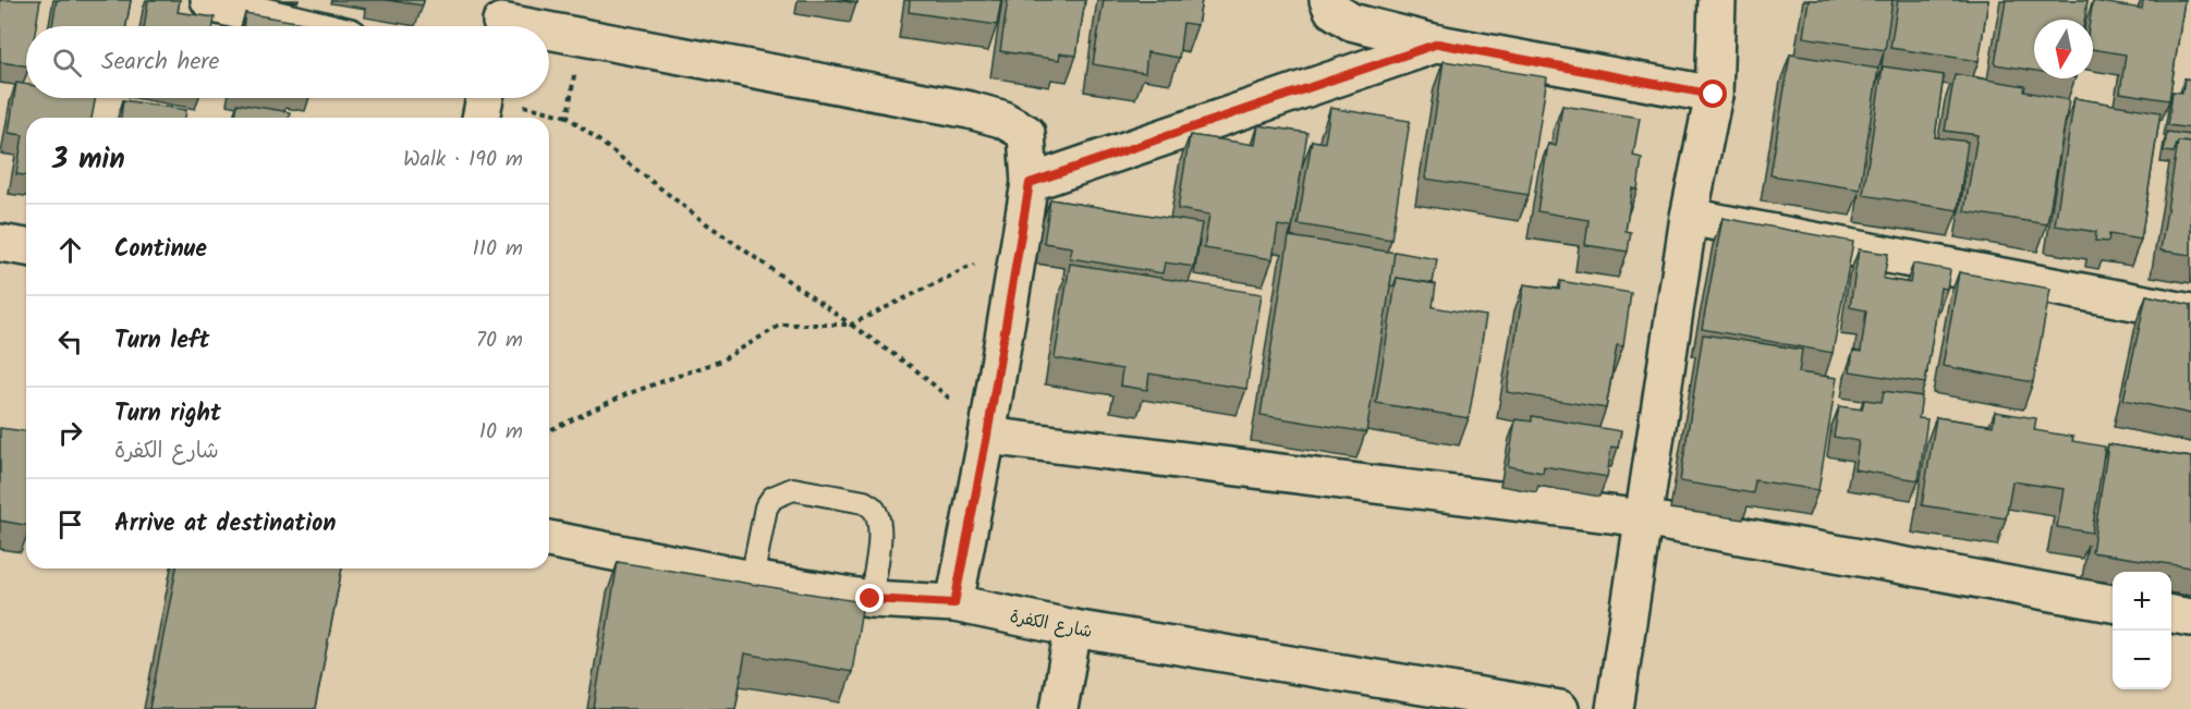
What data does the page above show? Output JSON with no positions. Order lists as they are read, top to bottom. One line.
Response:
{"streets":{"street":["شارع الكفرة"]},"north":"bottom","page":{"search":"Search here","heading":["3 min","Walk · 190 m"],"list":[["Continue","110 m"],["Turn left","70 m"],["Turn right","شارع الكفرة","10 m"],"Arrive at destination"],"map_buttons":["+","−"]}}
